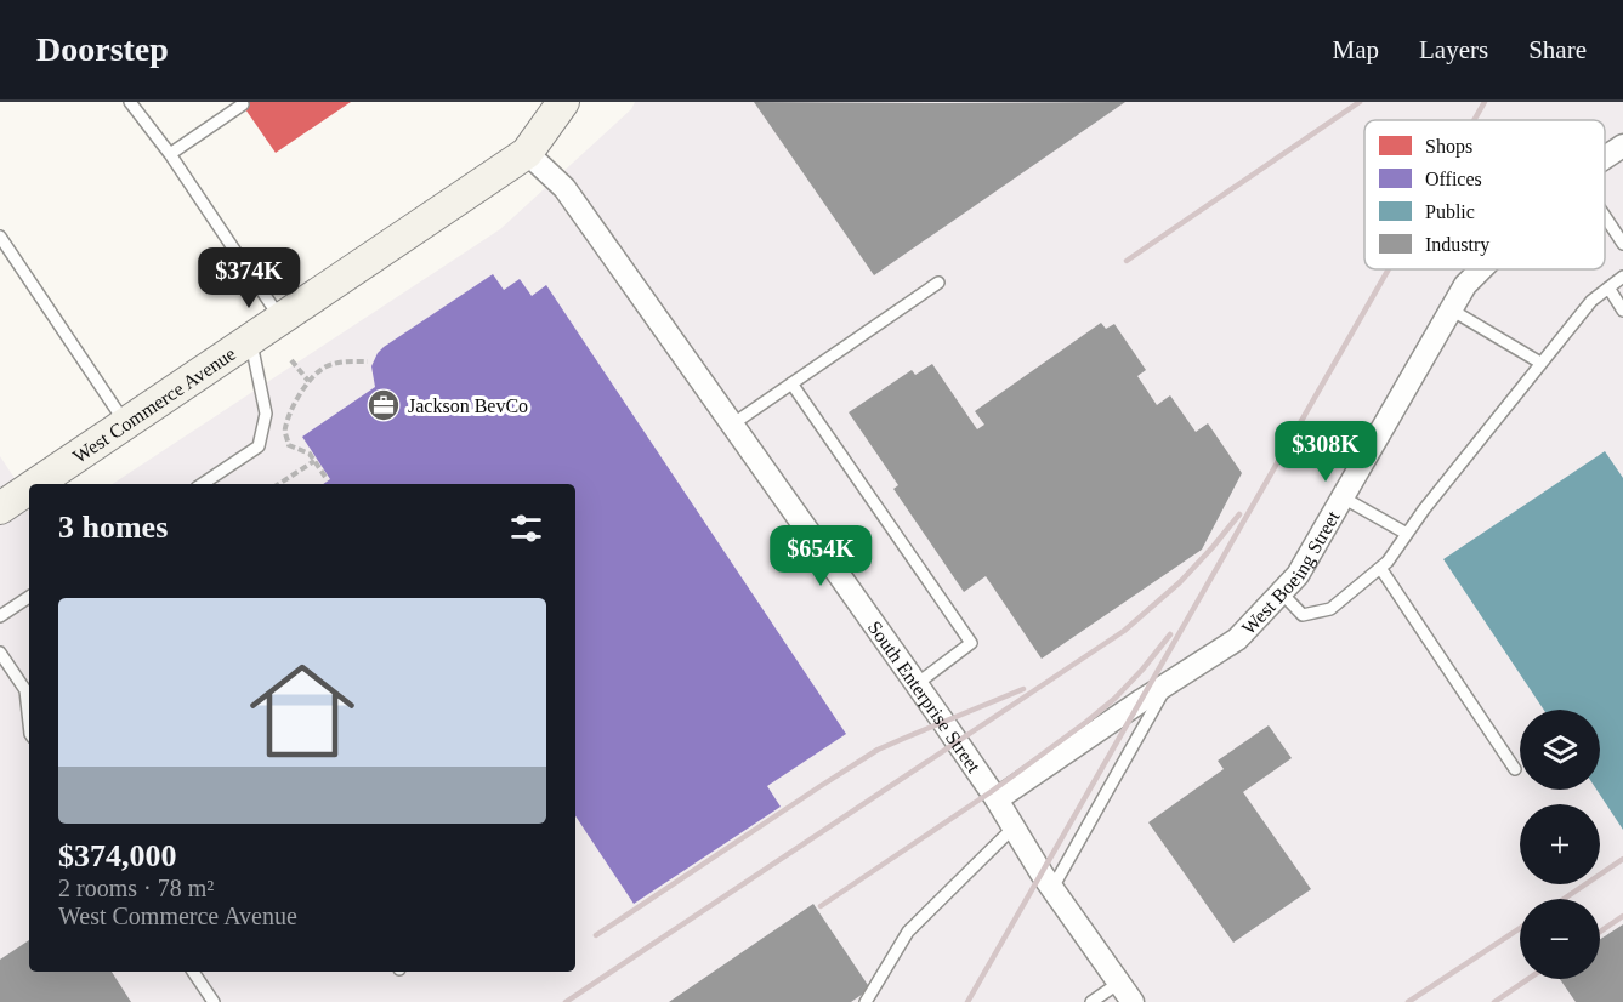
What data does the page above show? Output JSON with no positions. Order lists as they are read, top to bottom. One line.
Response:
{"streets":{"street":["West Commerce Avenue","West Boeing Street","South Enterprise Street"]},"crossings":[["West Commerce Avenue","South Enterprise Street"],["West Boeing Street","South Enterprise Street"]],"places":{"office":["Jackson BevCo"]},"legend":["Shops","Offices","Public","Industry"],"page":{"header":"Doorstep","nav":["Map","Layers","Share"],"price":["$374K","$308K","$654K"],"heading":"3 homes","list":[{"name":"$374,000","note":"2 rooms · 78 m² · West Commerce Avenue"}],"map_buttons":["+","−"]}}
